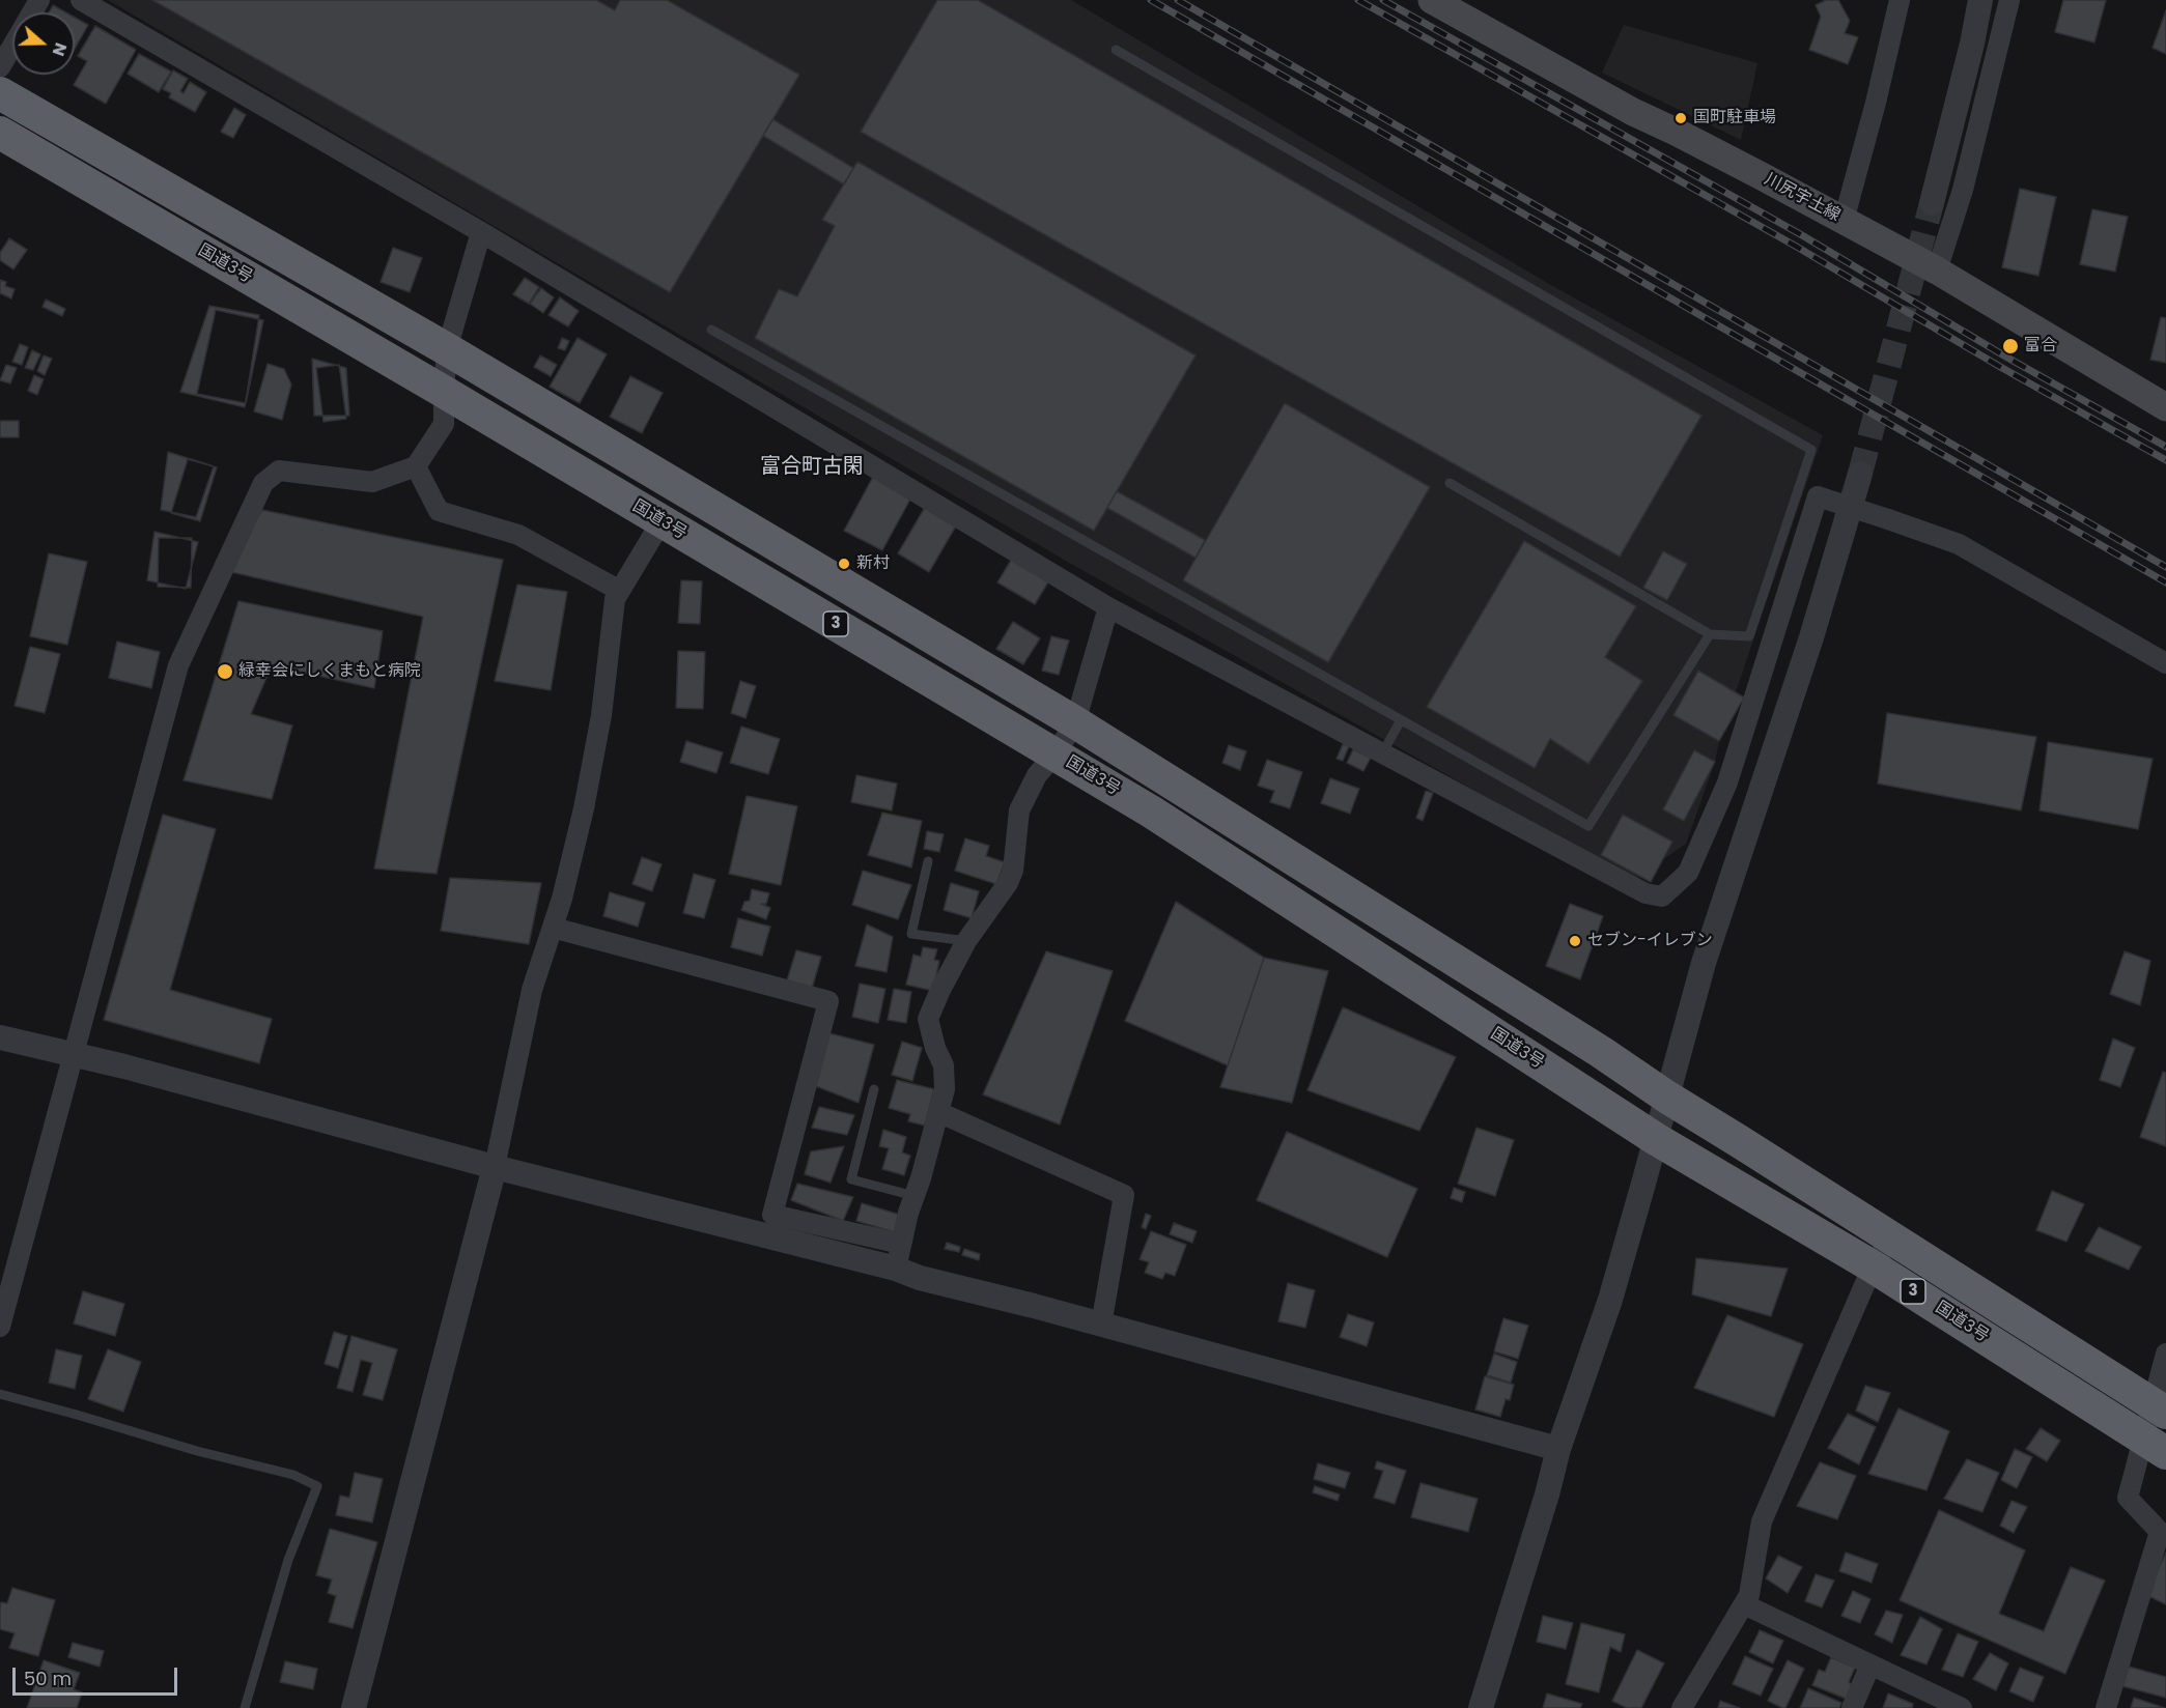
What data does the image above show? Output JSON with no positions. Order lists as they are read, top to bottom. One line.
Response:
{"streets":{"highway":["国道3号","3"],"main road":["川尻宇土線"]},"districts":["富合町古閑"],"places":["国町駐車場","富合","新村","緑幸会にしくまもと病院","セブン-イレブン"],"scale_bar":"50 m","north":"right"}
